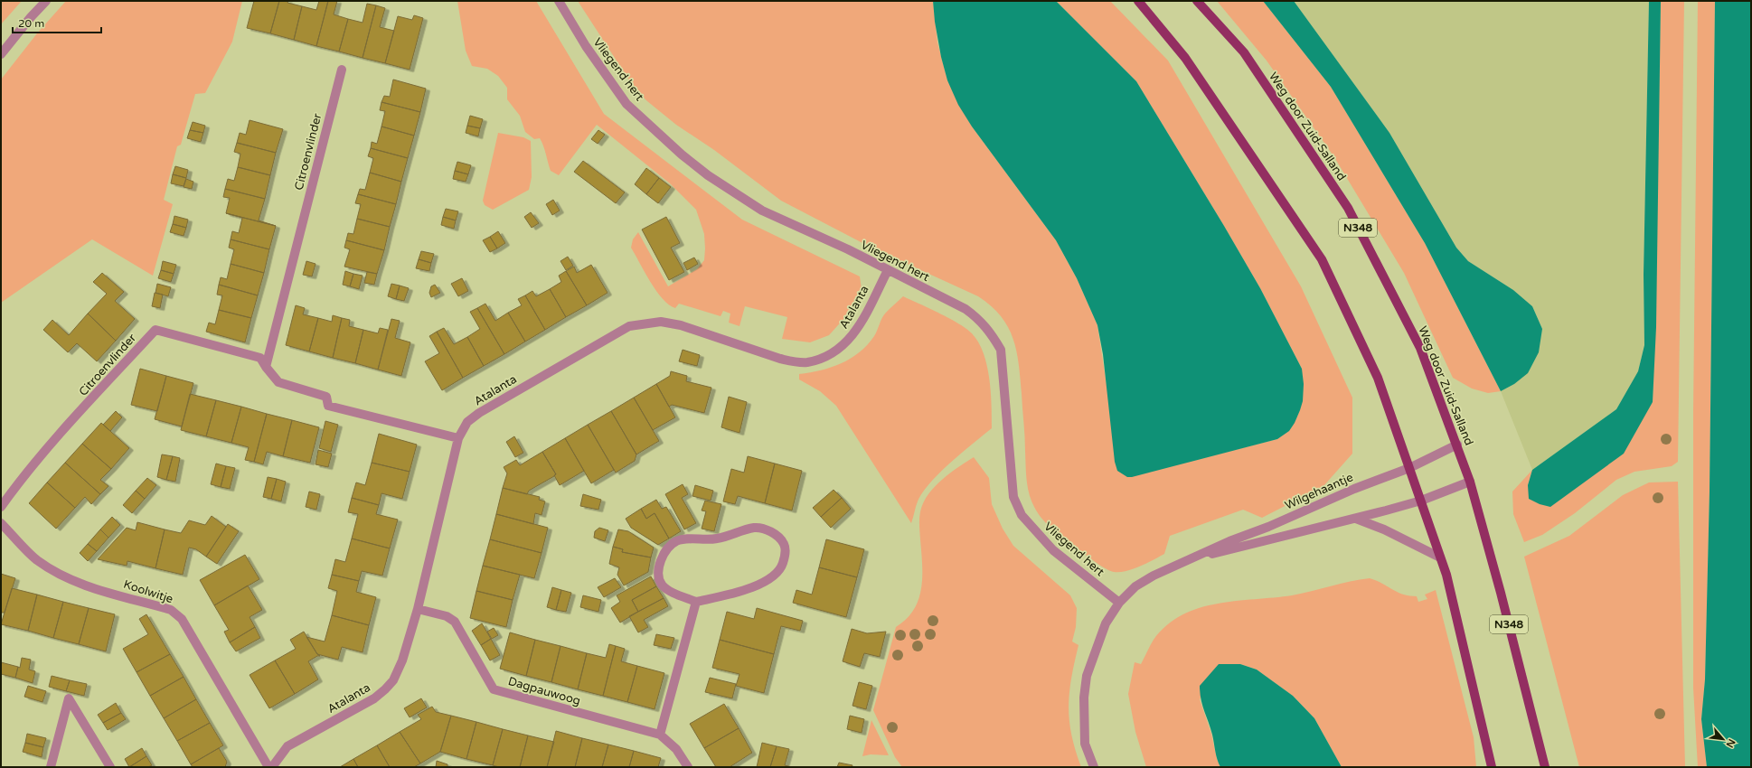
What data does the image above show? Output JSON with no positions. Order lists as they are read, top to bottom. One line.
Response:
{"streets":{"main road":["Weg door Zuid-Salland","N348"],"street":["Vliegend hert","Citroenvlinder","Atalanta","Wilgehaantje","Koolwitje","Dagpauwoog"]},"crossings":[["Vliegend hert","Atalanta"],["Vliegend hert","Wilgehaantje"],["Weg door Zuid-Salland","Wilgehaantje"],["Citroenvlinder","Atalanta"],["Atalanta","Dagpauwoog"]],"scale_bar":"20 m","north":"bottom right"}
